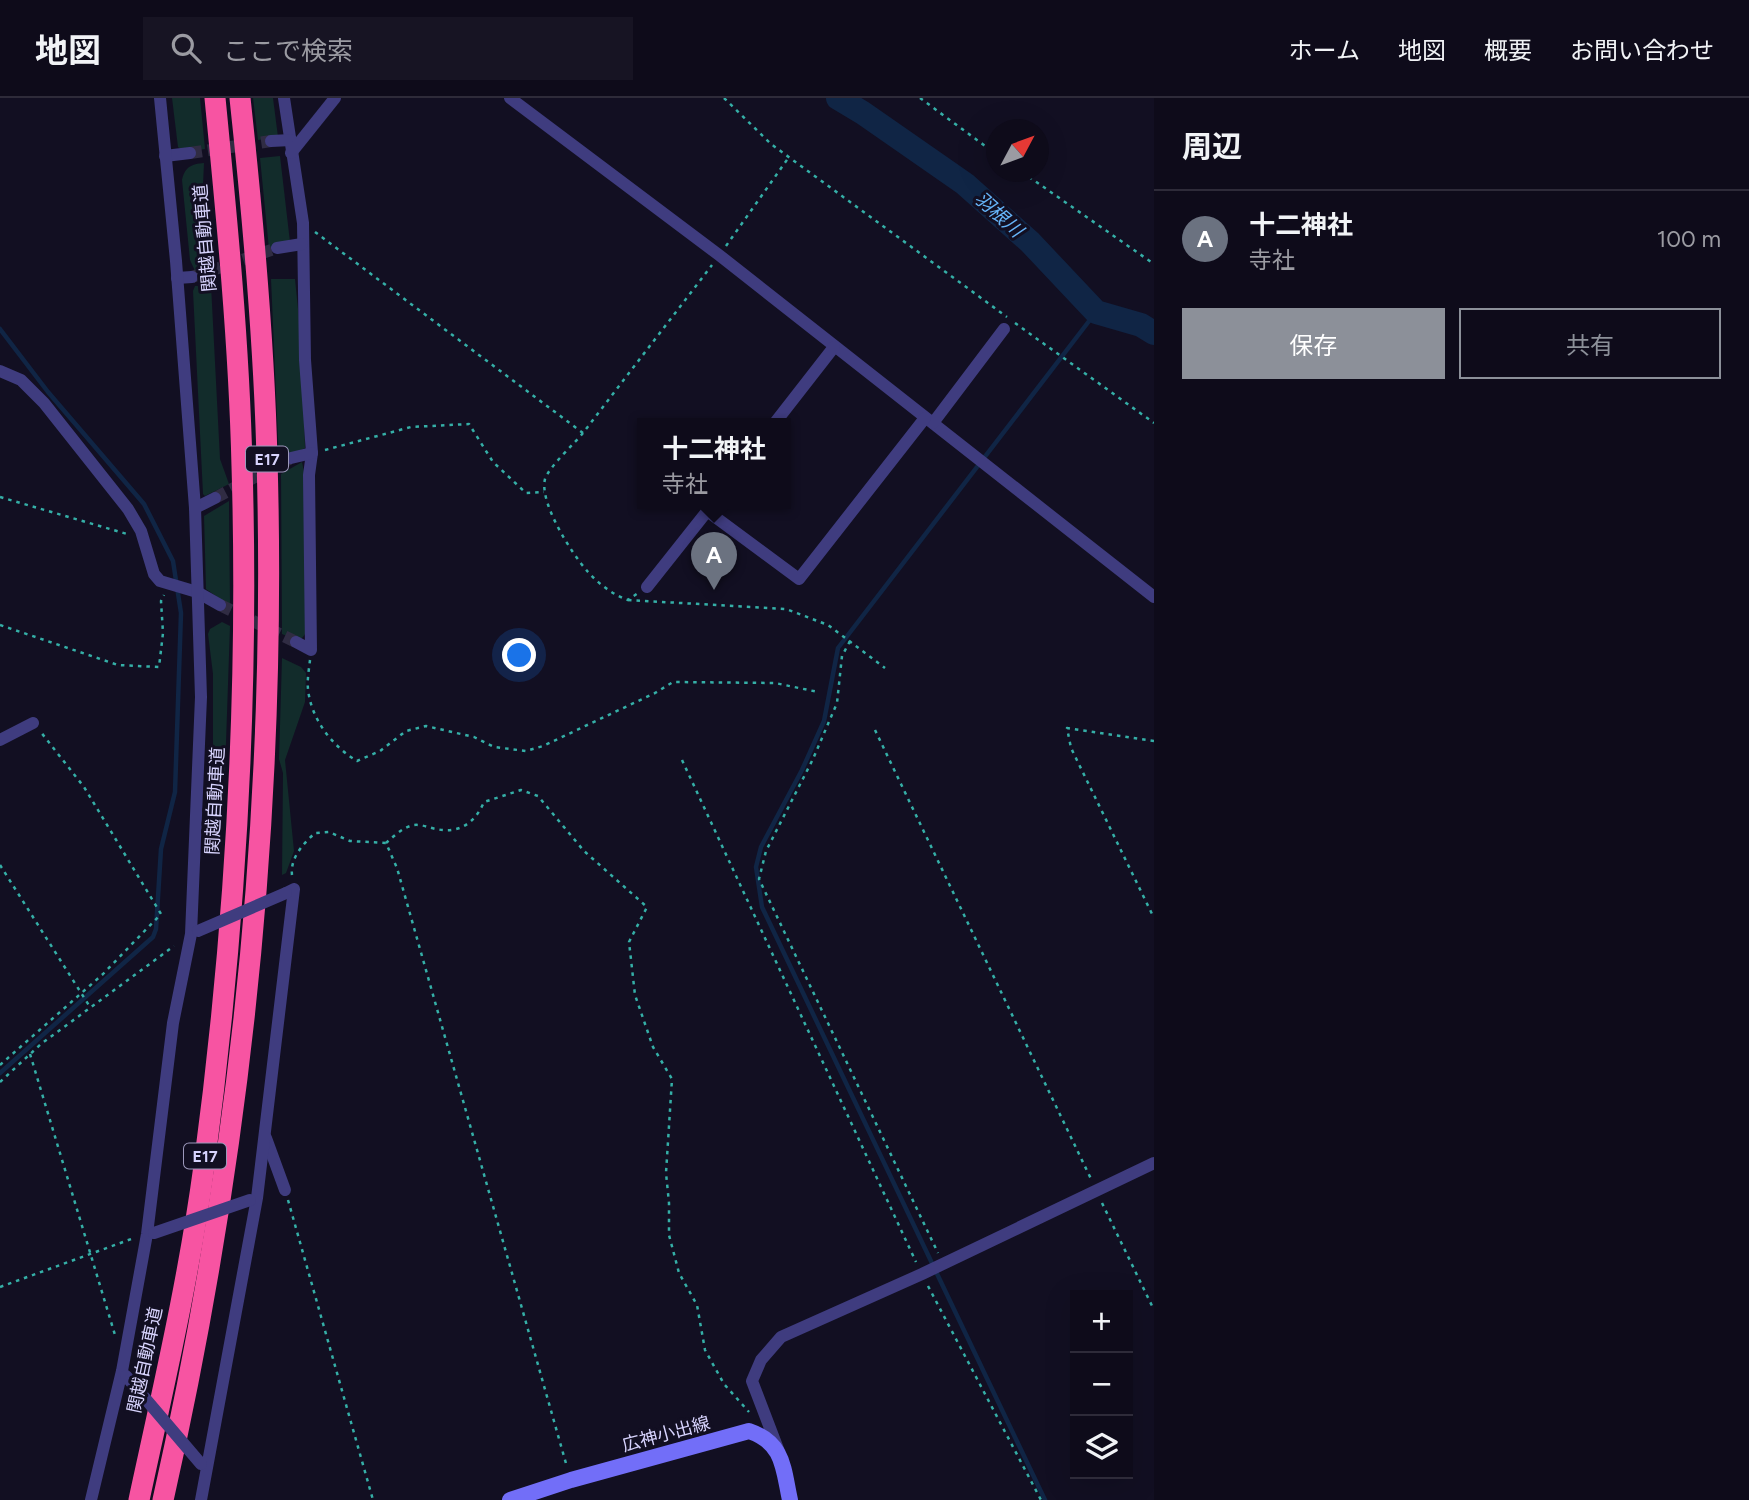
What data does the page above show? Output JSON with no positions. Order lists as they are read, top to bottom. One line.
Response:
{"streets":{"highway":["関越自動車道","E17"],"main road":["広神小出線"]},"water":["羽根川"],"north":"top right","page":{"header":"地図","search":"ここで検索","nav":["ホーム","地図","概要","お問い合わせ"],"heading":"周辺","list":[{"mark":"A","name":"十二神社","note":"寺社","value":"100 m"}],"buttons":["保存","共有"],"popup":["十二神社","寺社"],"pins":"A","map_buttons":["+","−"]}}
